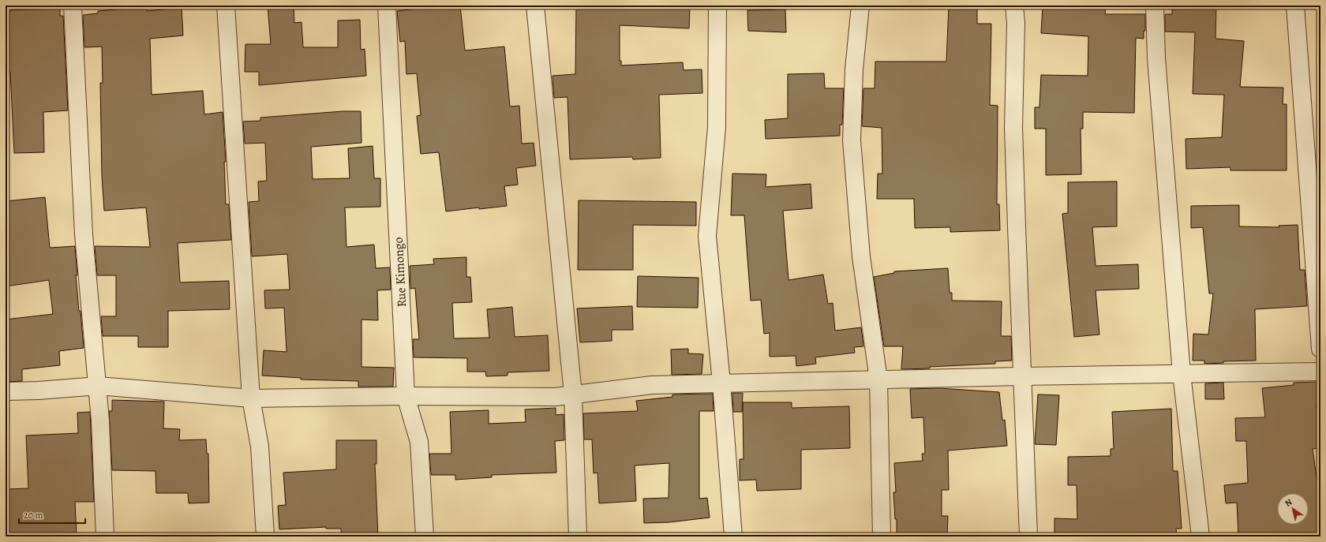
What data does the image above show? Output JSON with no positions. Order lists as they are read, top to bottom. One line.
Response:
{"streets":{"street":["Rue Kimongo"]},"scale_bar":"20 m","north":"top left"}
